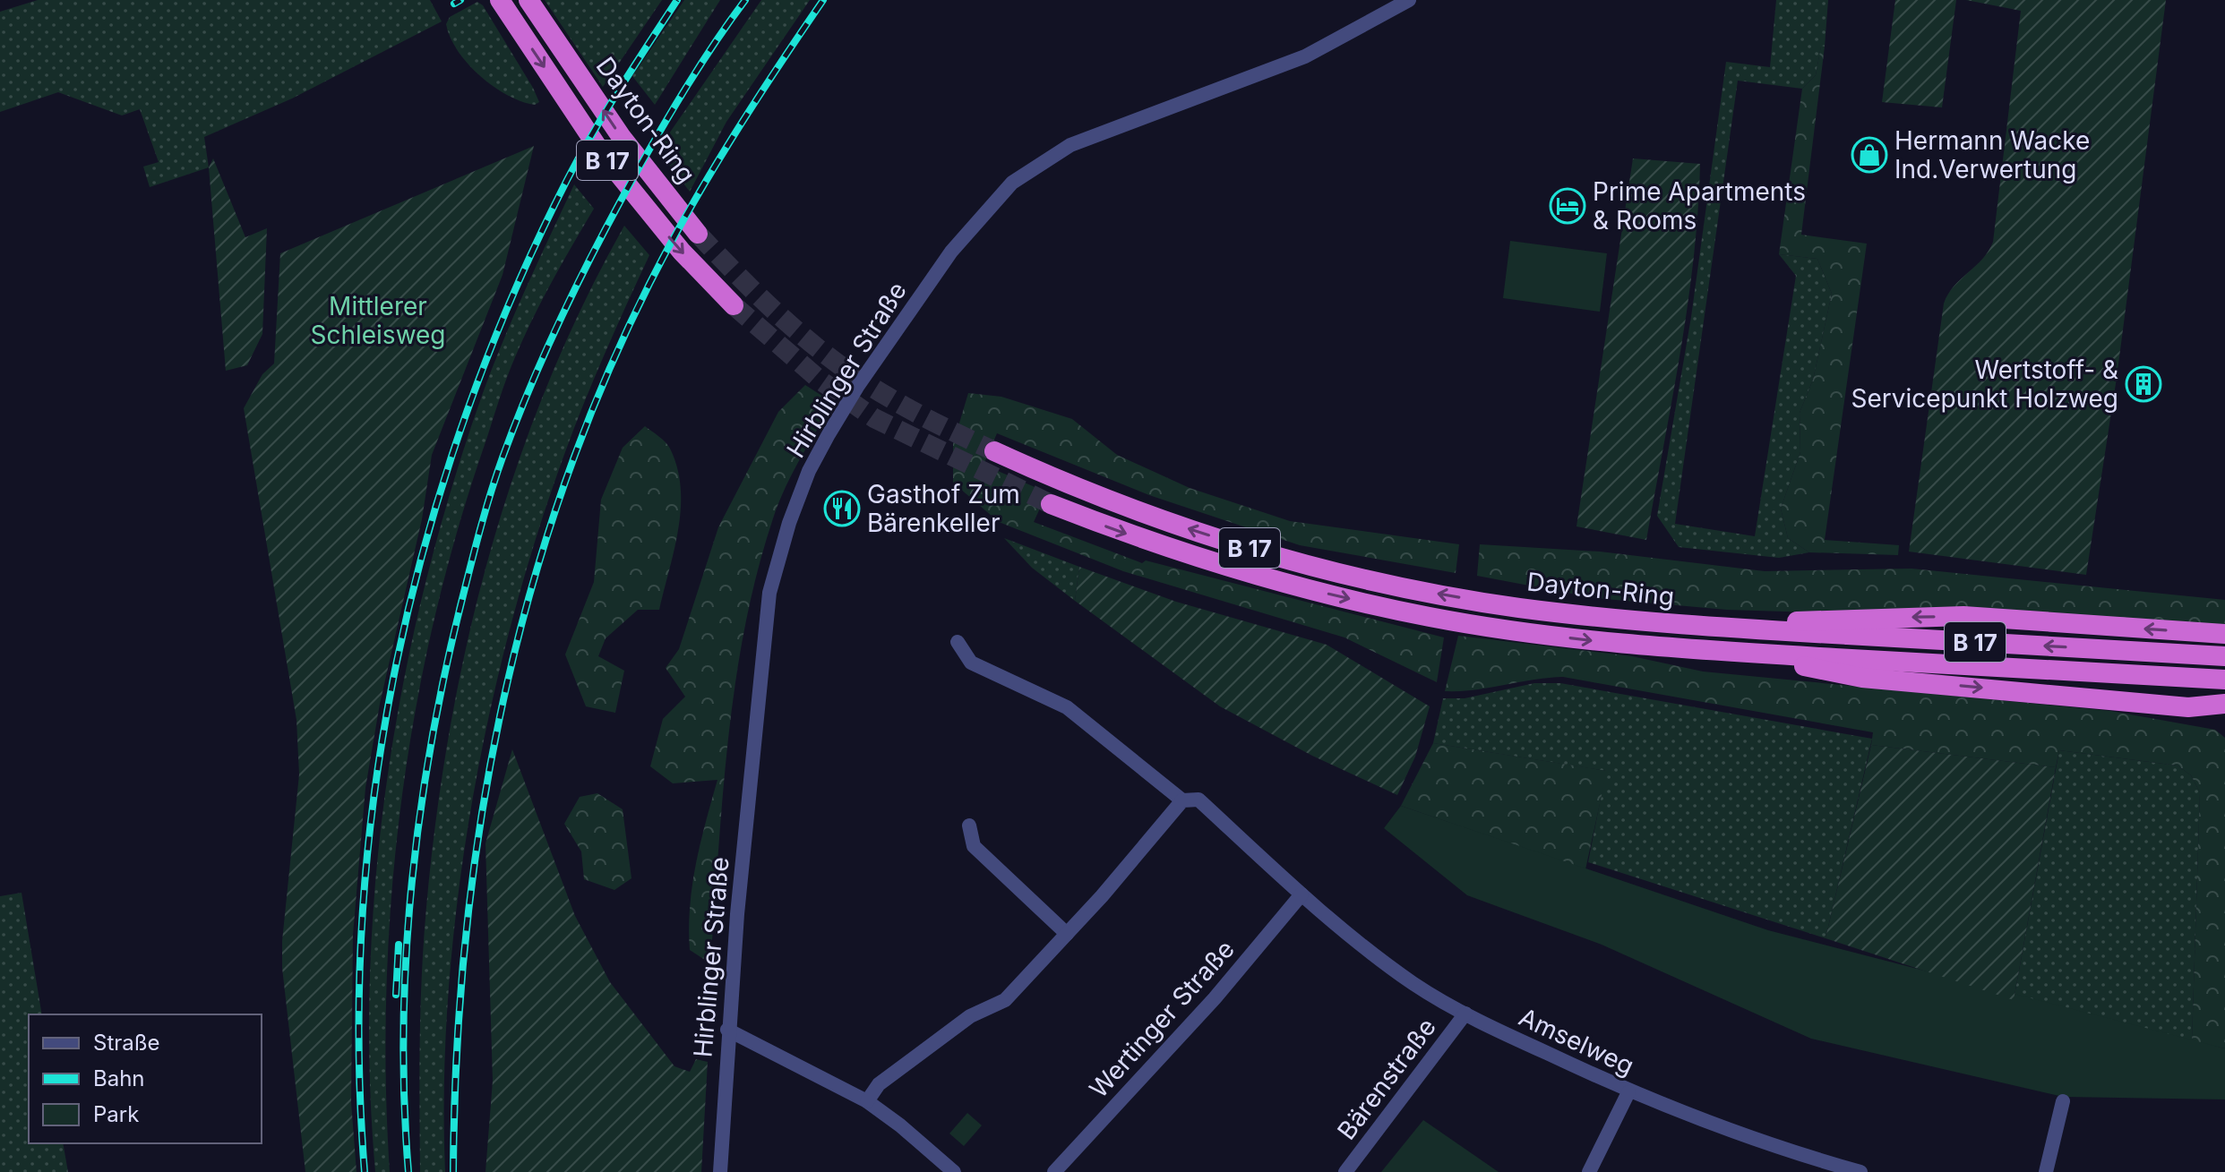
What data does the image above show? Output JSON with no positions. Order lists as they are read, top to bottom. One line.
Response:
{"streets":{"highway":["Dayton-Ring","B 17"],"street":["Hirblinger Straße","Wertinger Straße","Amselweg","Bärenstraße"]},"crossings":[["Wertinger Straße","Amselweg"],["Amselweg","Bärenstraße"]],"parks":["Mittlerer Schleisweg"],"places":{"shop":["Hermann Wacke Ind.Verwertung"],"hotel":["Prime Apartments & Rooms"],"building":["Wertstoff- & Servicepunkt Holzweg"],"restaurant":["Gasthof Zum Bärenkeller"]},"legend":["Straße","Bahn","Park"]}
